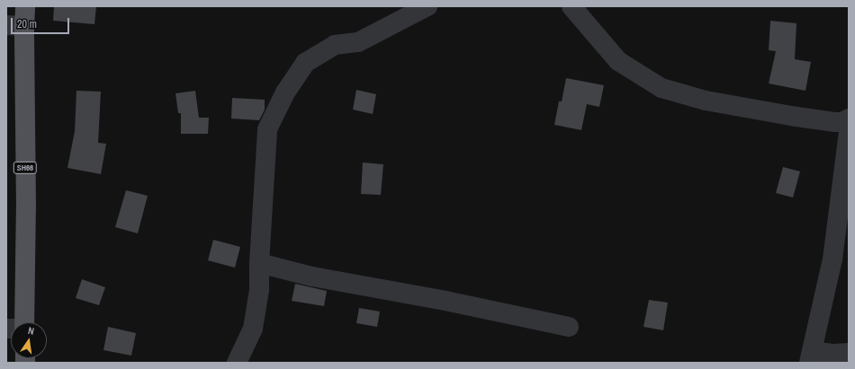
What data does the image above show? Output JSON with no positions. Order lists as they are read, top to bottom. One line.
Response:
{"streets":{"main road":["SH66"]},"scale_bar":"20 m","north":"top"}
